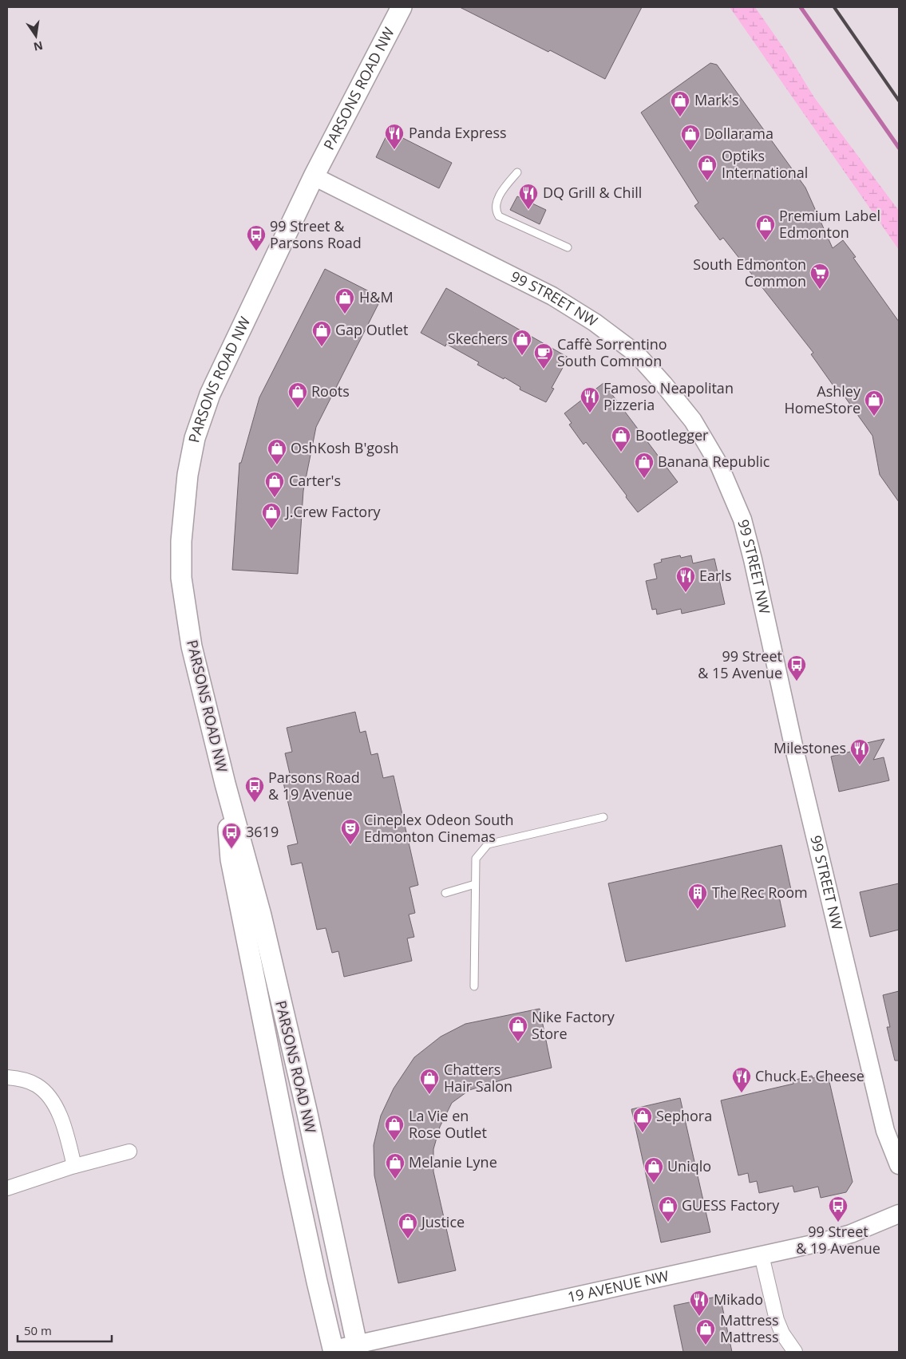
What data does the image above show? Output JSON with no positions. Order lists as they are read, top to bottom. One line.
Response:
{"streets":{"main road":["PARSONS ROAD NW"],"street":["99 STREET NW","19 AVENUE NW"]},"crossings":[["PARSONS ROAD NW","99 STREET NW"],["PARSONS ROAD NW","19 AVENUE NW"]],"places":{"shop":["Mark's","Dollarama","Optiks International","Premium Label Edmonton","H&M","Gap Outlet","Skechers","Roots","Ashley HomeStore","Bootlegger","OshKosh B'gosh","Banana Republic","Carter's","J.Crew Factory","Nike Factory Store","Chatters Hair Salon","Sephora","La Vie en Rose Outlet","Melanie Lyne","Uniqlo","GUESS Factory","Justice","Mattress Mattress"],"restaurant":["Panda Express","DQ Grill & Chill","Famoso Neapolitan Pizzeria","Earls","Milestones","Chuck E. Cheese","Mikado"],"bus stop":["99 Street & Parsons Road","99 Street & 15 Avenue","Parsons Road & 19 Avenue","3619","99 Street & 19 Avenue"],"supermarket":["South Edmonton Common"],"cafe":["Caffè Sorrentino South Common"],"theatre":["Cineplex Odeon South Edmonton Cinemas"],"building":["The Rec Room"]},"scale_bar":"50 m","north":"bottom"}
